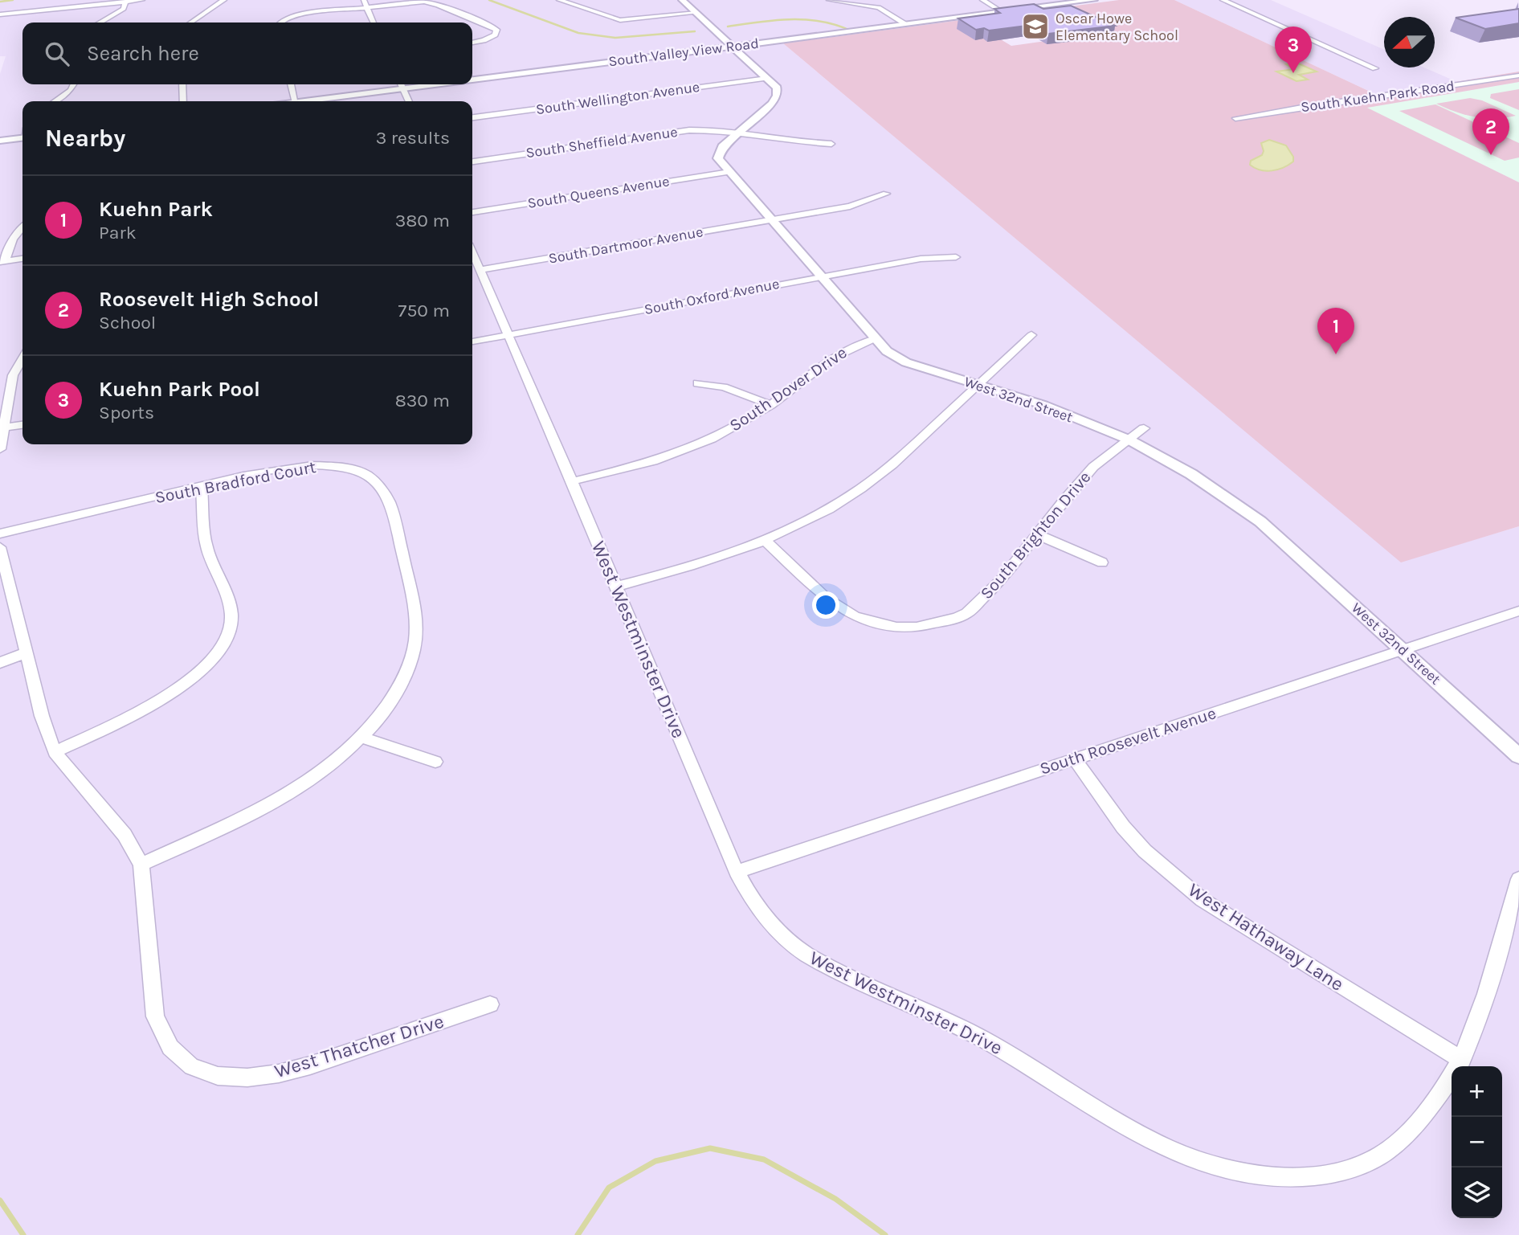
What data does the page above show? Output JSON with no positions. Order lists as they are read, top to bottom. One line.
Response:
{"streets":{"street":["South Valley View Road","South Kuehn Park Road","South Wellington Avenue","South Sheffield Avenue","South Queens Avenue","South Dartmoor Avenue","South Oxford Avenue","South Dover Drive","West 32nd Street","South Bradford Court","South Brighton Drive","West Westminster Drive","South Roosevelt Avenue","West Hathaway Lane","West Thatcher Drive"]},"crossings":[["South Wellington Avenue","West 32nd Street"],["South Sheffield Avenue","West 32nd Street"],["South Queens Avenue","West 32nd Street"],["South Dartmoor Avenue","West 32nd Street"],["South Dartmoor Avenue","West Westminster Drive"],["South Oxford Avenue","West 32nd Street"],["South Oxford Avenue","West Westminster Drive"],["South Dover Drive","West 32nd Street"],["South Dover Drive","West Westminster Drive"],["West 32nd Street","South Brighton Drive"],["West 32nd Street","South Roosevelt Avenue"],["South Bradford Court","West Thatcher Drive"],["West Westminster Drive","South Roosevelt Avenue"],["West Westminster Drive","West Hathaway Lane"],["South Roosevelt Avenue","West Hathaway Lane"]],"places":{"school or university":["Oscar Howe Elementary School"]},"north":"left","page":{"search":"Search here","pins":["3","2","1"],"heading":["Nearby","3 results"],"list":[{"mark":"1","name":"Kuehn Park","note":"Park","value":"380 m"},{"mark":"2","name":"Roosevelt High School","note":"School","value":"750 m"},{"mark":"3","name":"Kuehn Park Pool","note":"Sports","value":"830 m"}],"map_buttons":["+","−"]}}
